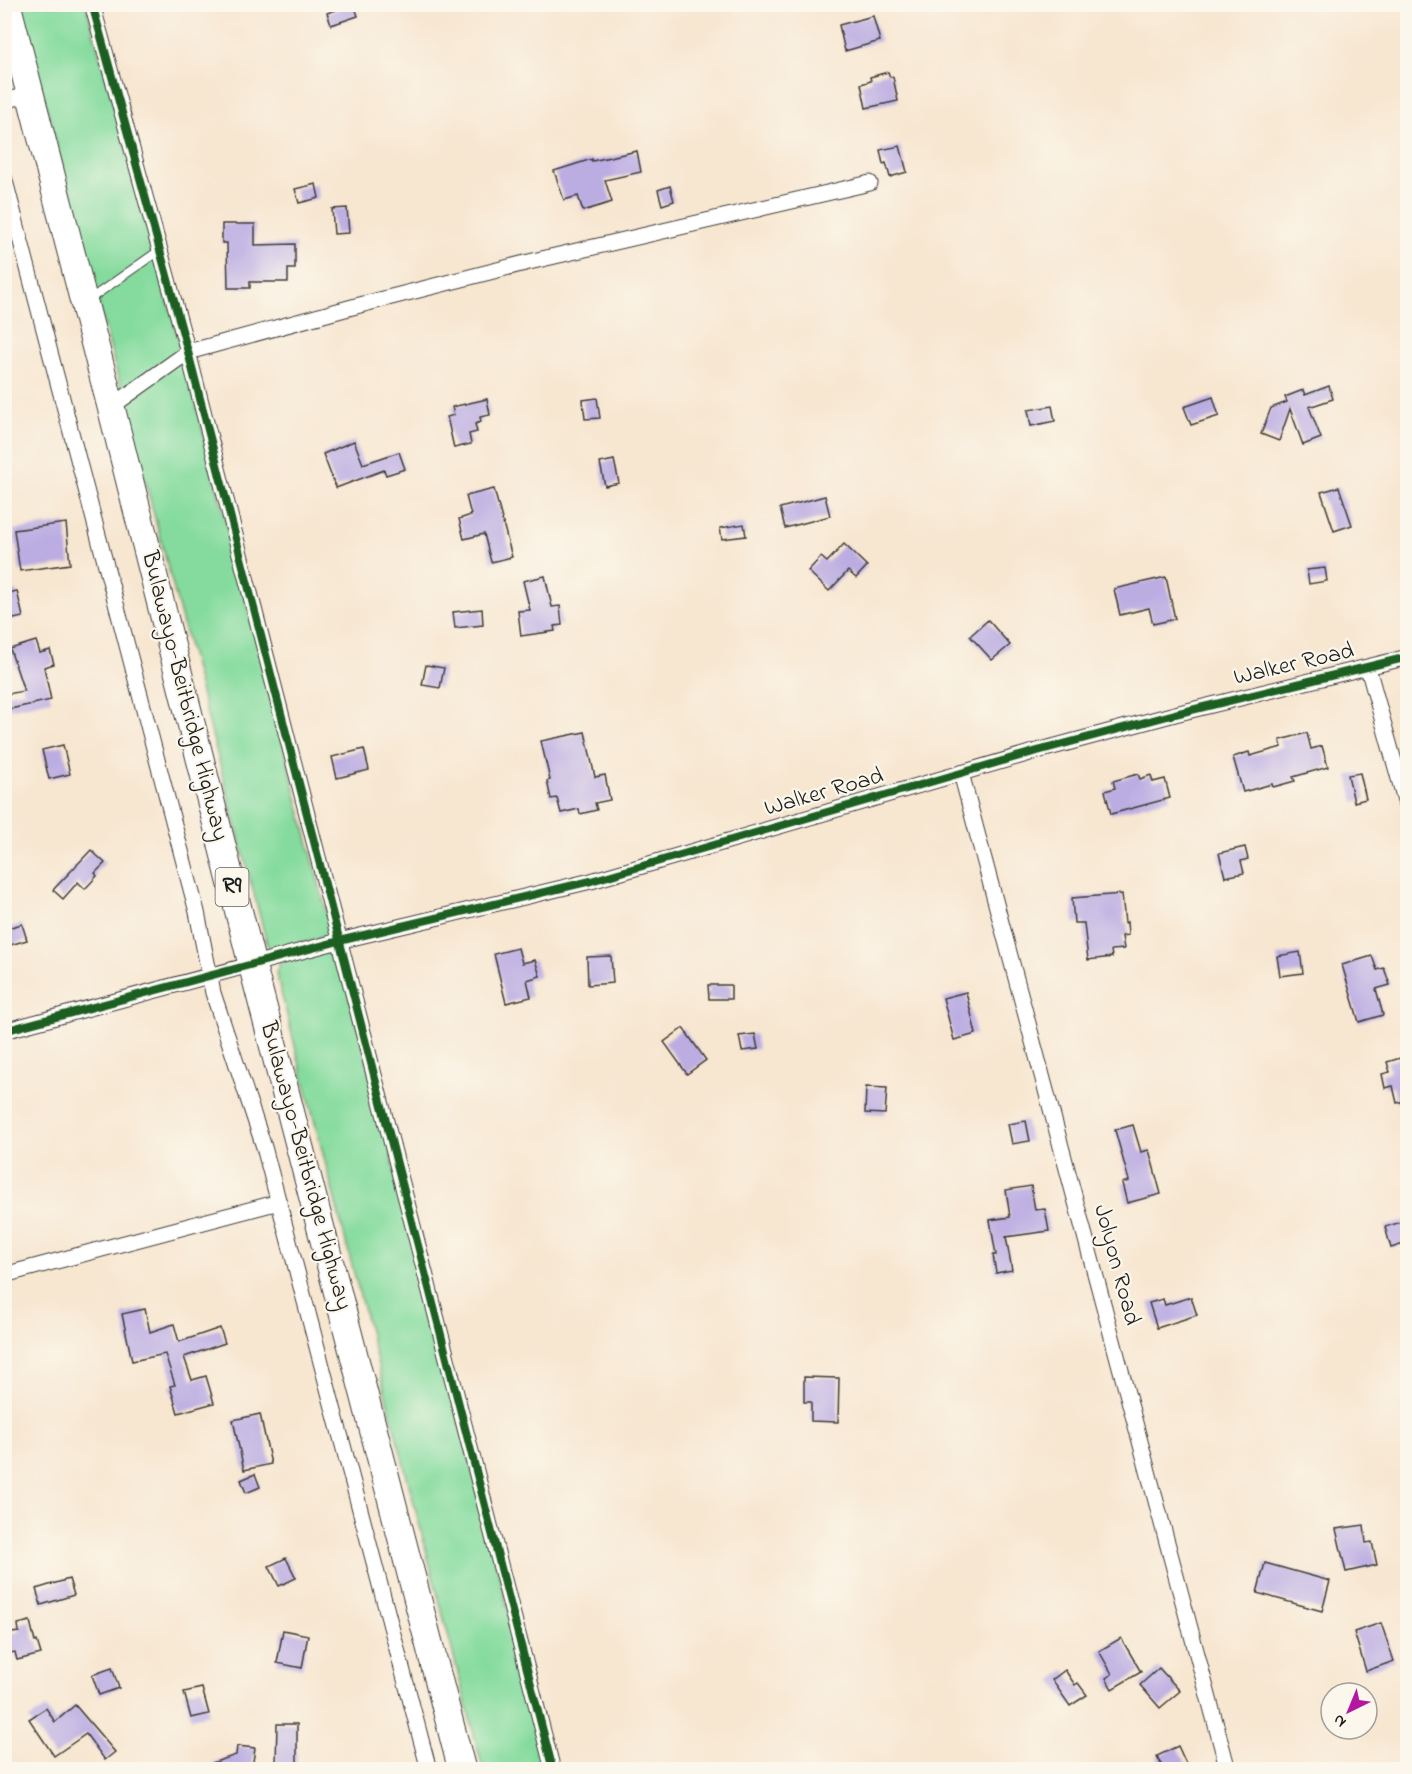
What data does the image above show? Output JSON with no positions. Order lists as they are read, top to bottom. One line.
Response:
{"streets":{"highway":["Bulawayo-Beitbridge Highway","R9"],"street":["Walker Road","Jolyon Road"]},"crossings":[["Walker Road","Bulawayo-Beitbridge Highway"],["Walker Road","Jolyon Road"]],"north":"bottom left"}
